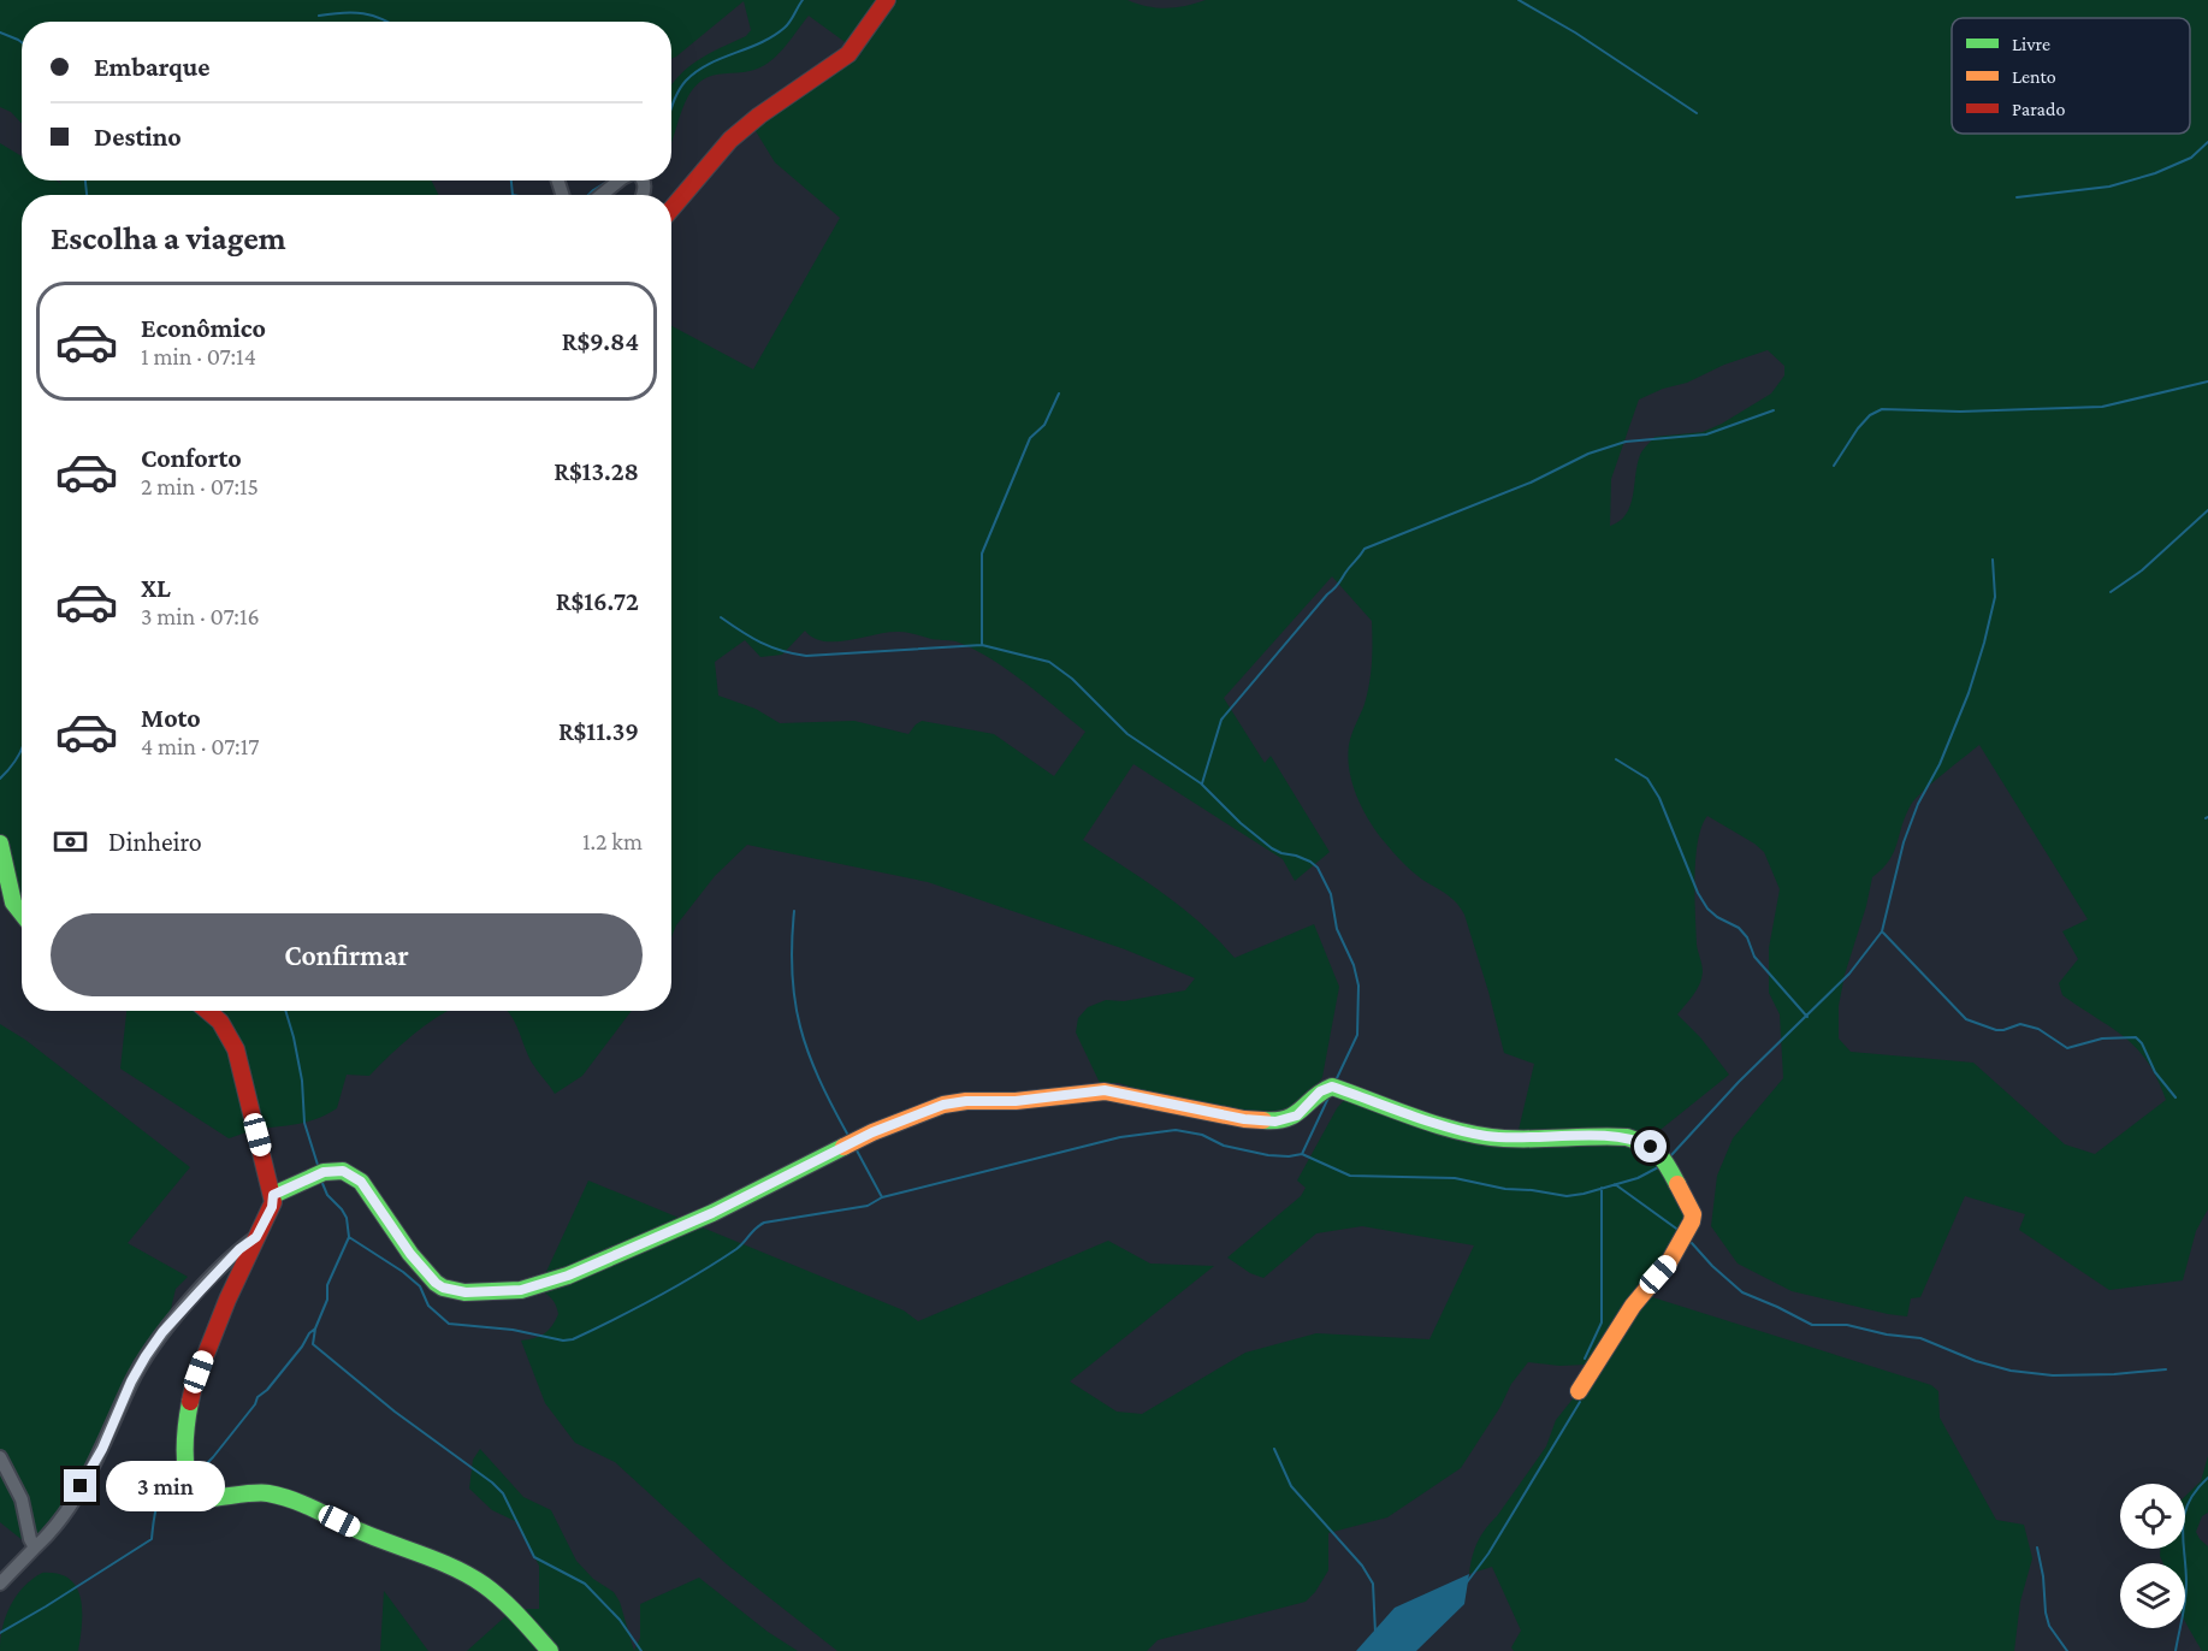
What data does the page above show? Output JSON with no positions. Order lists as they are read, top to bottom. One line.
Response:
{"legend":["Livre","Lento","Parado"],"page":{"banner":["Embarque","Destino"],"heading":"Escolha a viagem","list":[{"name":"Econômico","note":"1 min · 07:14","value":"R$9.84"},{"name":"Conforto","note":"2 min · 07:15","value":"R$13.28"},{"name":"XL","note":"3 min · 07:16","value":"R$16.72"},{"name":"Moto","note":"4 min · 07:17","value":"R$11.39"}],"pay":["Dinheiro","1.2 km"],"buttons":"Confirmar","bubble":"3 min"}}
